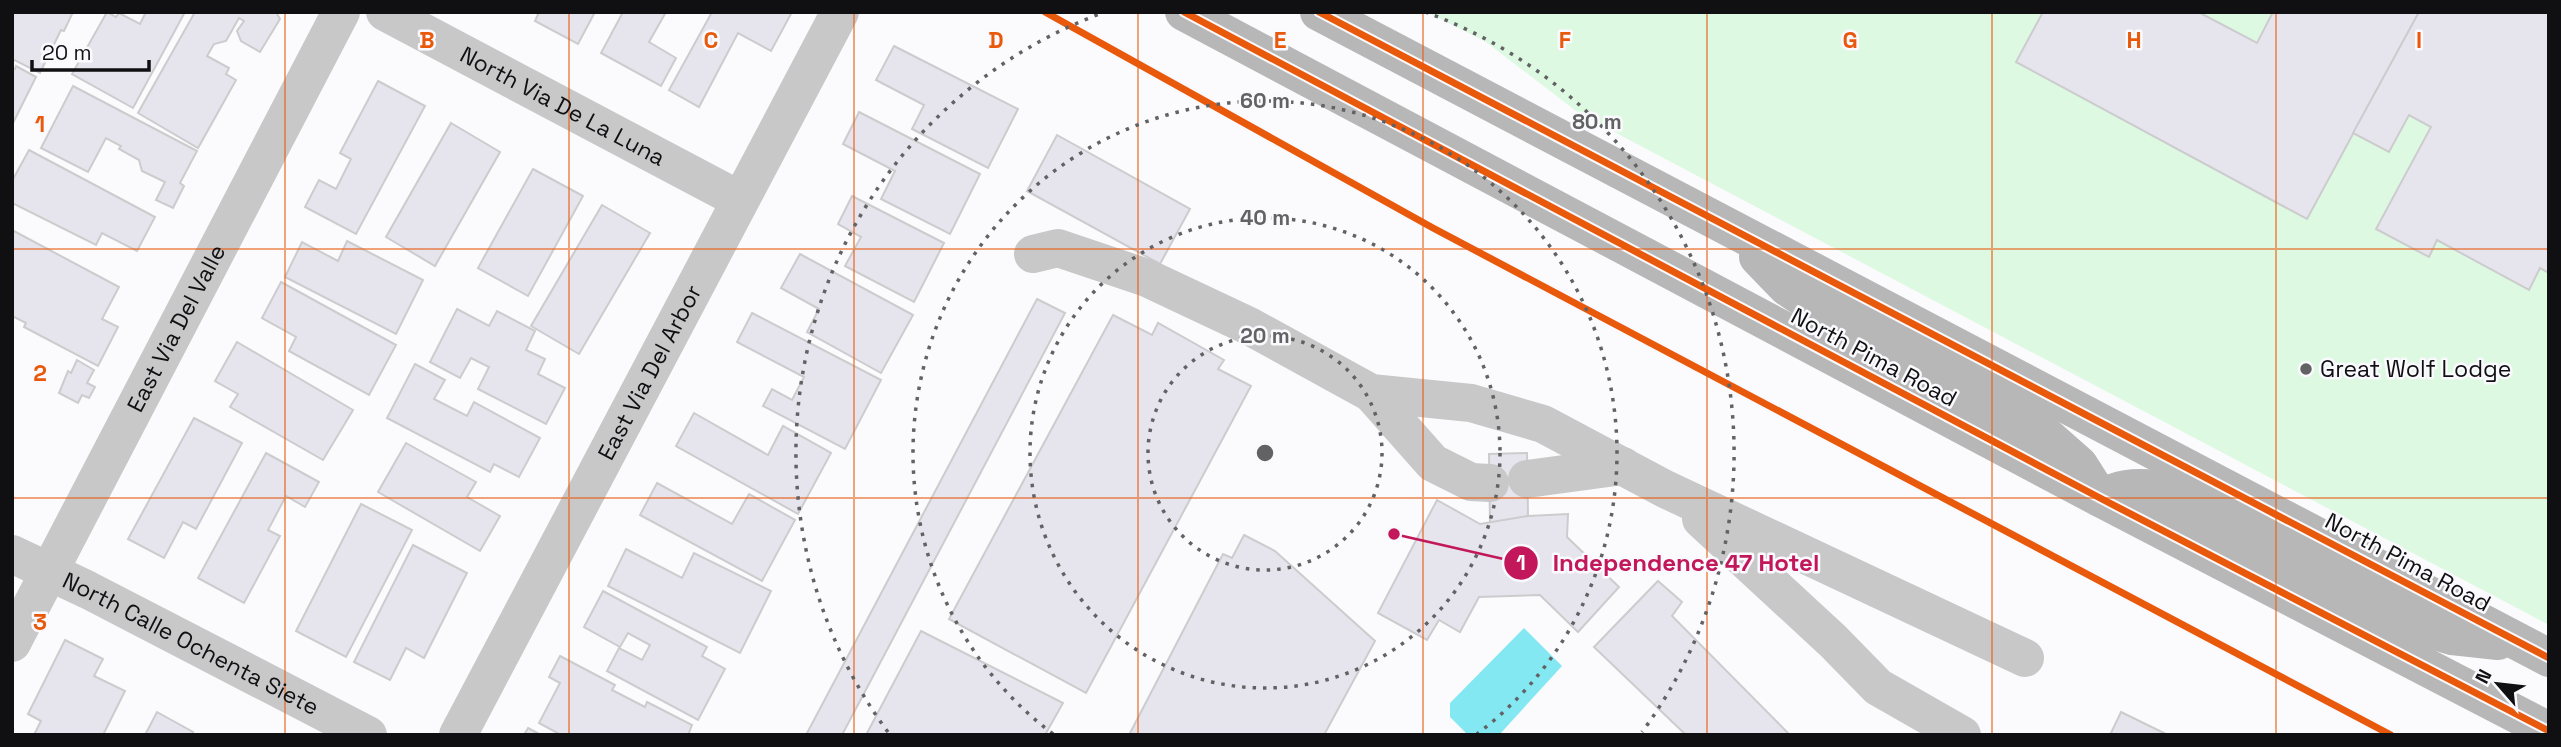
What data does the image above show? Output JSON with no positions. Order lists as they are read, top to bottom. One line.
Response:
{"streets":{"main road":["North Pima Road"],"street":["North Via De La Luna","East Via Del Valle","East Via Del Arbor","North Calle Ochenta Siete"]},"crossings":[["North Via De La Luna","East Via Del Arbor"],["East Via Del Valle","North Calle Ochenta Siete"]],"places":["Great Wolf Lodge","Independence 47 Hotel"],"scale_bar":"20 m","north":"top left","grid":{"columns":["B","C","D","E","F","G","H","I"],"rows":["1","2","3"]},"rings":["60 m","80 m","40 m","20 m"]}
